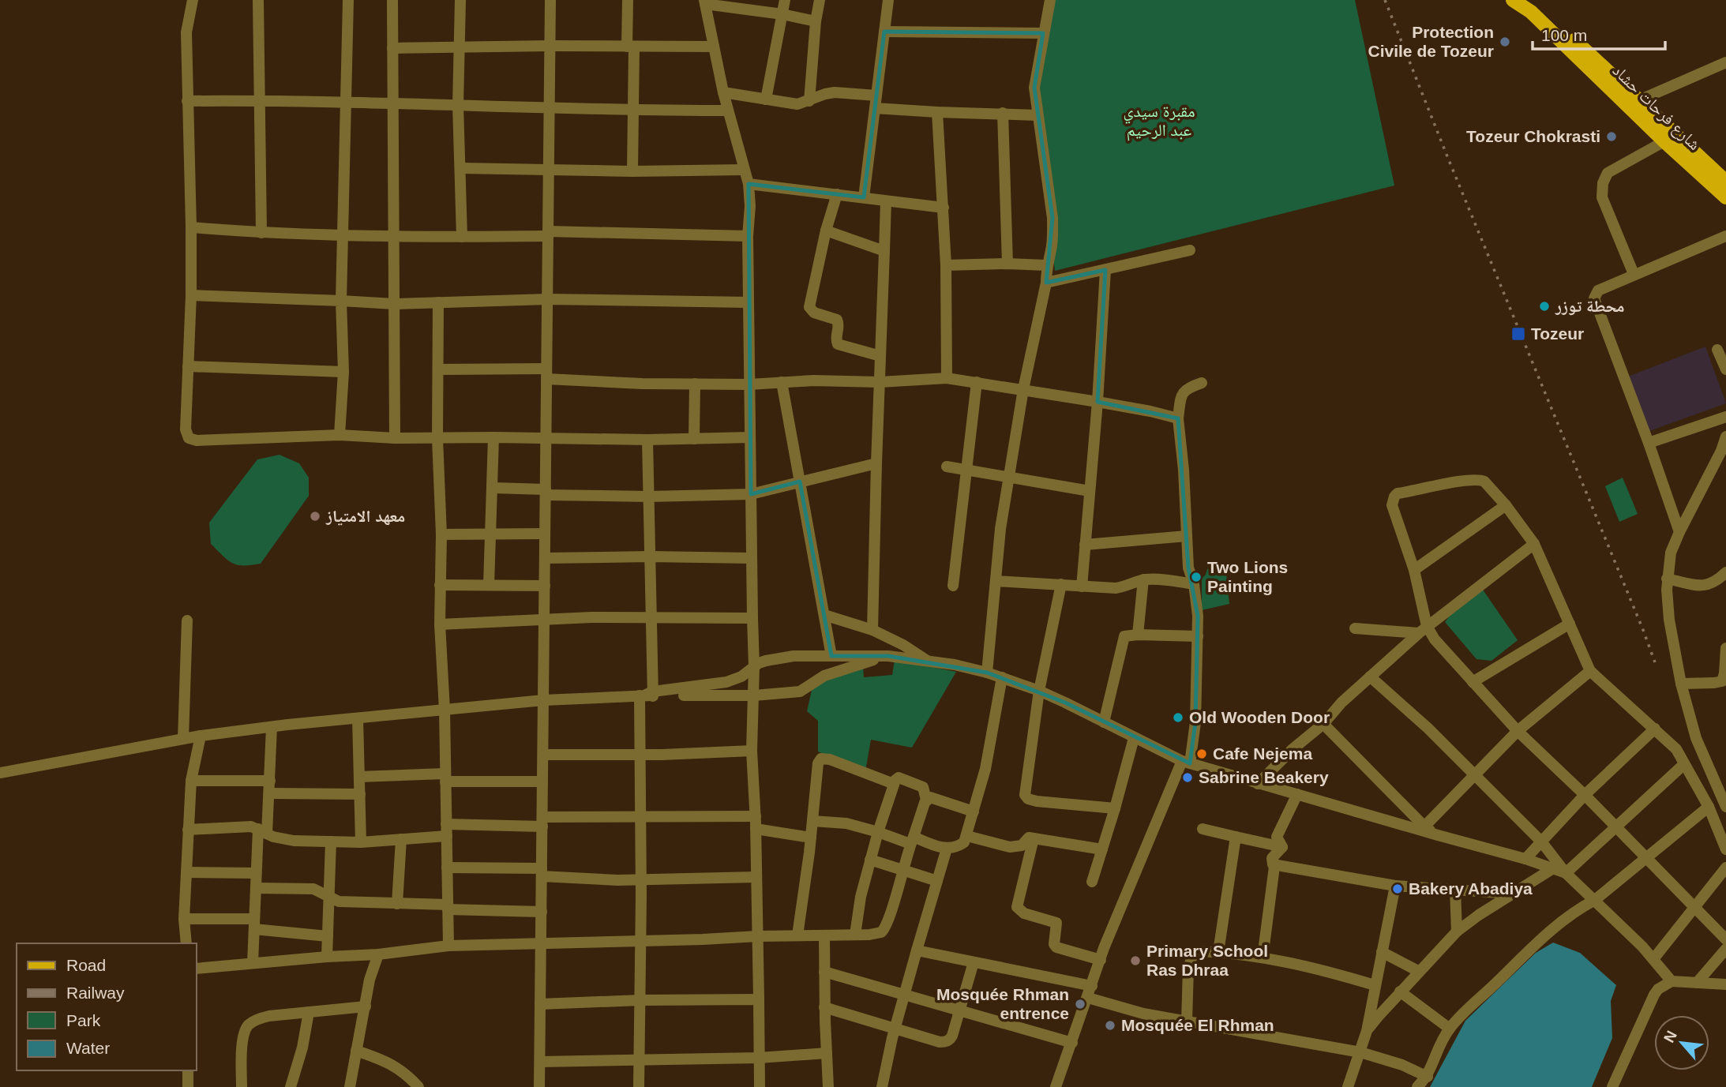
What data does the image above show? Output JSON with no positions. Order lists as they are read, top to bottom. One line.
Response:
{"streets":{"main road":["شارع فرحات حشاد"]},"parks":["مقبرة سيدي عبد الرحيم"],"places":{"other":["Protection Civile de Tozeur","Tozeur Chokrasti","محطة توزر","معهد الامتياز","Two Lions Painting","Old Wooden Door","Cafe Nejema","Sabrine Beakery","Bakery Abadiya","Primary School Ras Dhraa","Mosquée Rhman entrence","Mosquée El Rhman"],"transit":["Tozeur"]},"legend":["Road","Railway","Park","Water"],"scale_bar":"100 m","north":"top left"}
